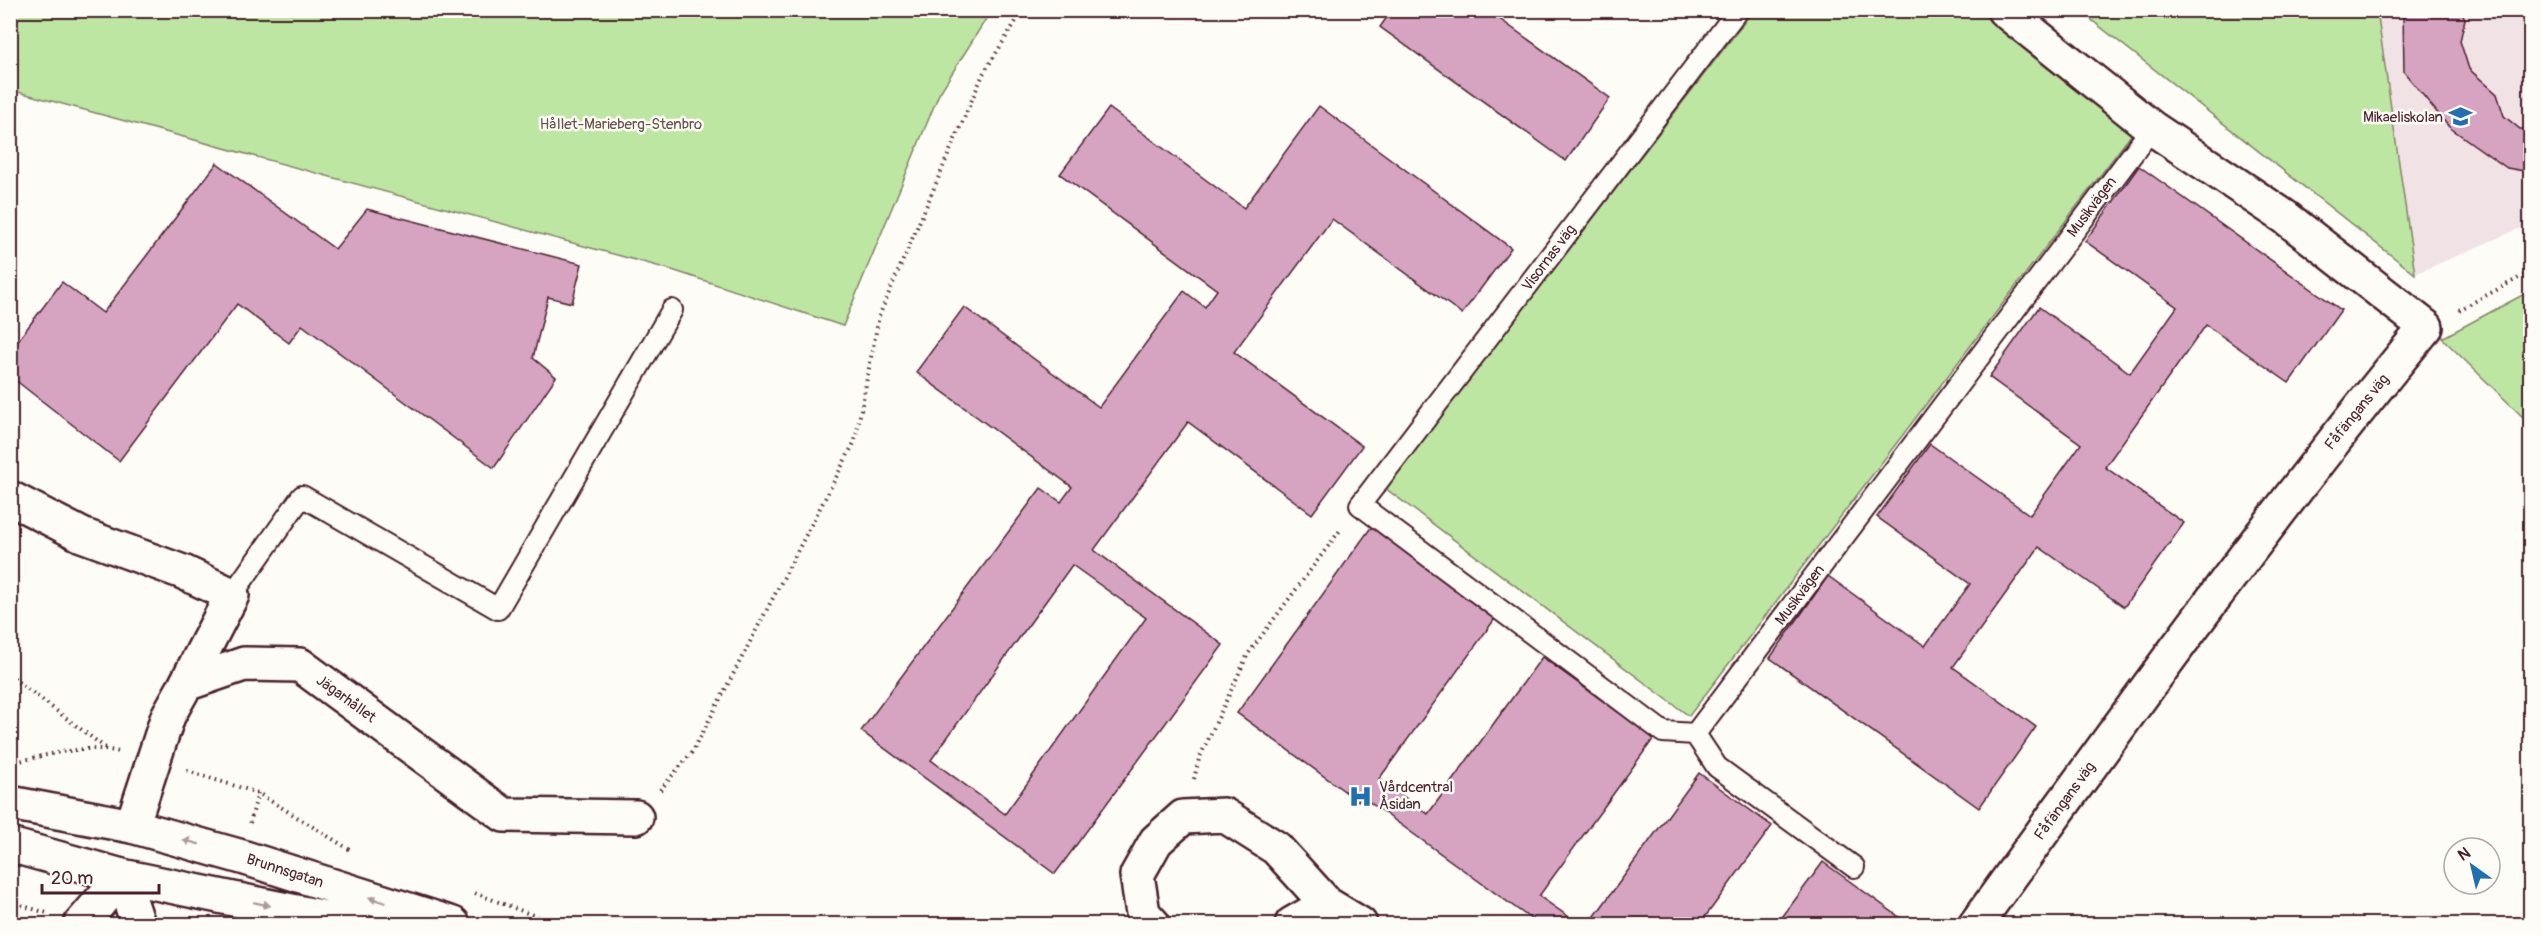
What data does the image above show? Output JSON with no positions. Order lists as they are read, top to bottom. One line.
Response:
{"streets":{"street":["Fåfängans väg","Jägarhållet","Brunnsgatan"],"lane":["Musikvägen","Visornas väg"]},"parks":["Hållet-Marieberg-Stenbro"],"places":{"school or university":["Mikaeliskolan"],"hospital":["Vårdcentral Åsidan"]},"scale_bar":"20 m","north":"top left"}
